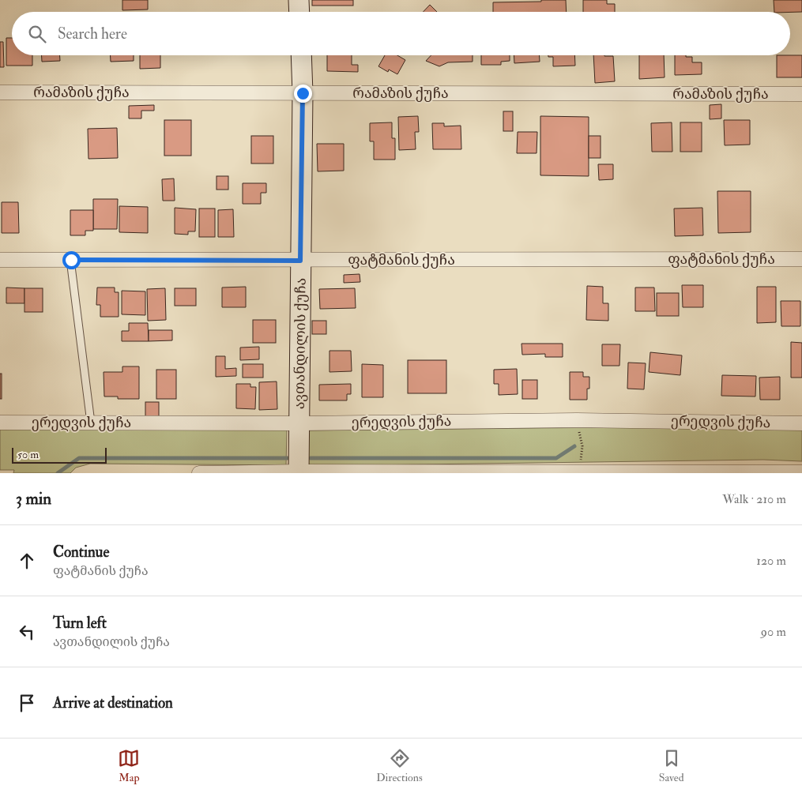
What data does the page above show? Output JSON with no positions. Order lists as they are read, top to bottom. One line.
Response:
{"streets":{"street":["რამაზის ქუჩა","ფატმანის ქუჩა","ავთანდილის ქუჩა","ერედვის ქუჩა"]},"crossings":[["რამაზის ქუჩა","ავთანდილის ქუჩა"],["ფატმანის ქუჩა","ავთანდილის ქუჩა"],["ავთანდილის ქუჩა","ერედვის ქუჩა"]],"scale_bar":"50 m","page":{"search":"Search here","scale":"50 m","heading":["3 min","Walk · 210 m"],"list":[["Continue","ფატმანის ქუჩა","120 m"],["Turn left","ავთანდილის ქუჩა","90 m"],"Arrive at destination"],"nav":["Map","Directions","Saved"]}}
